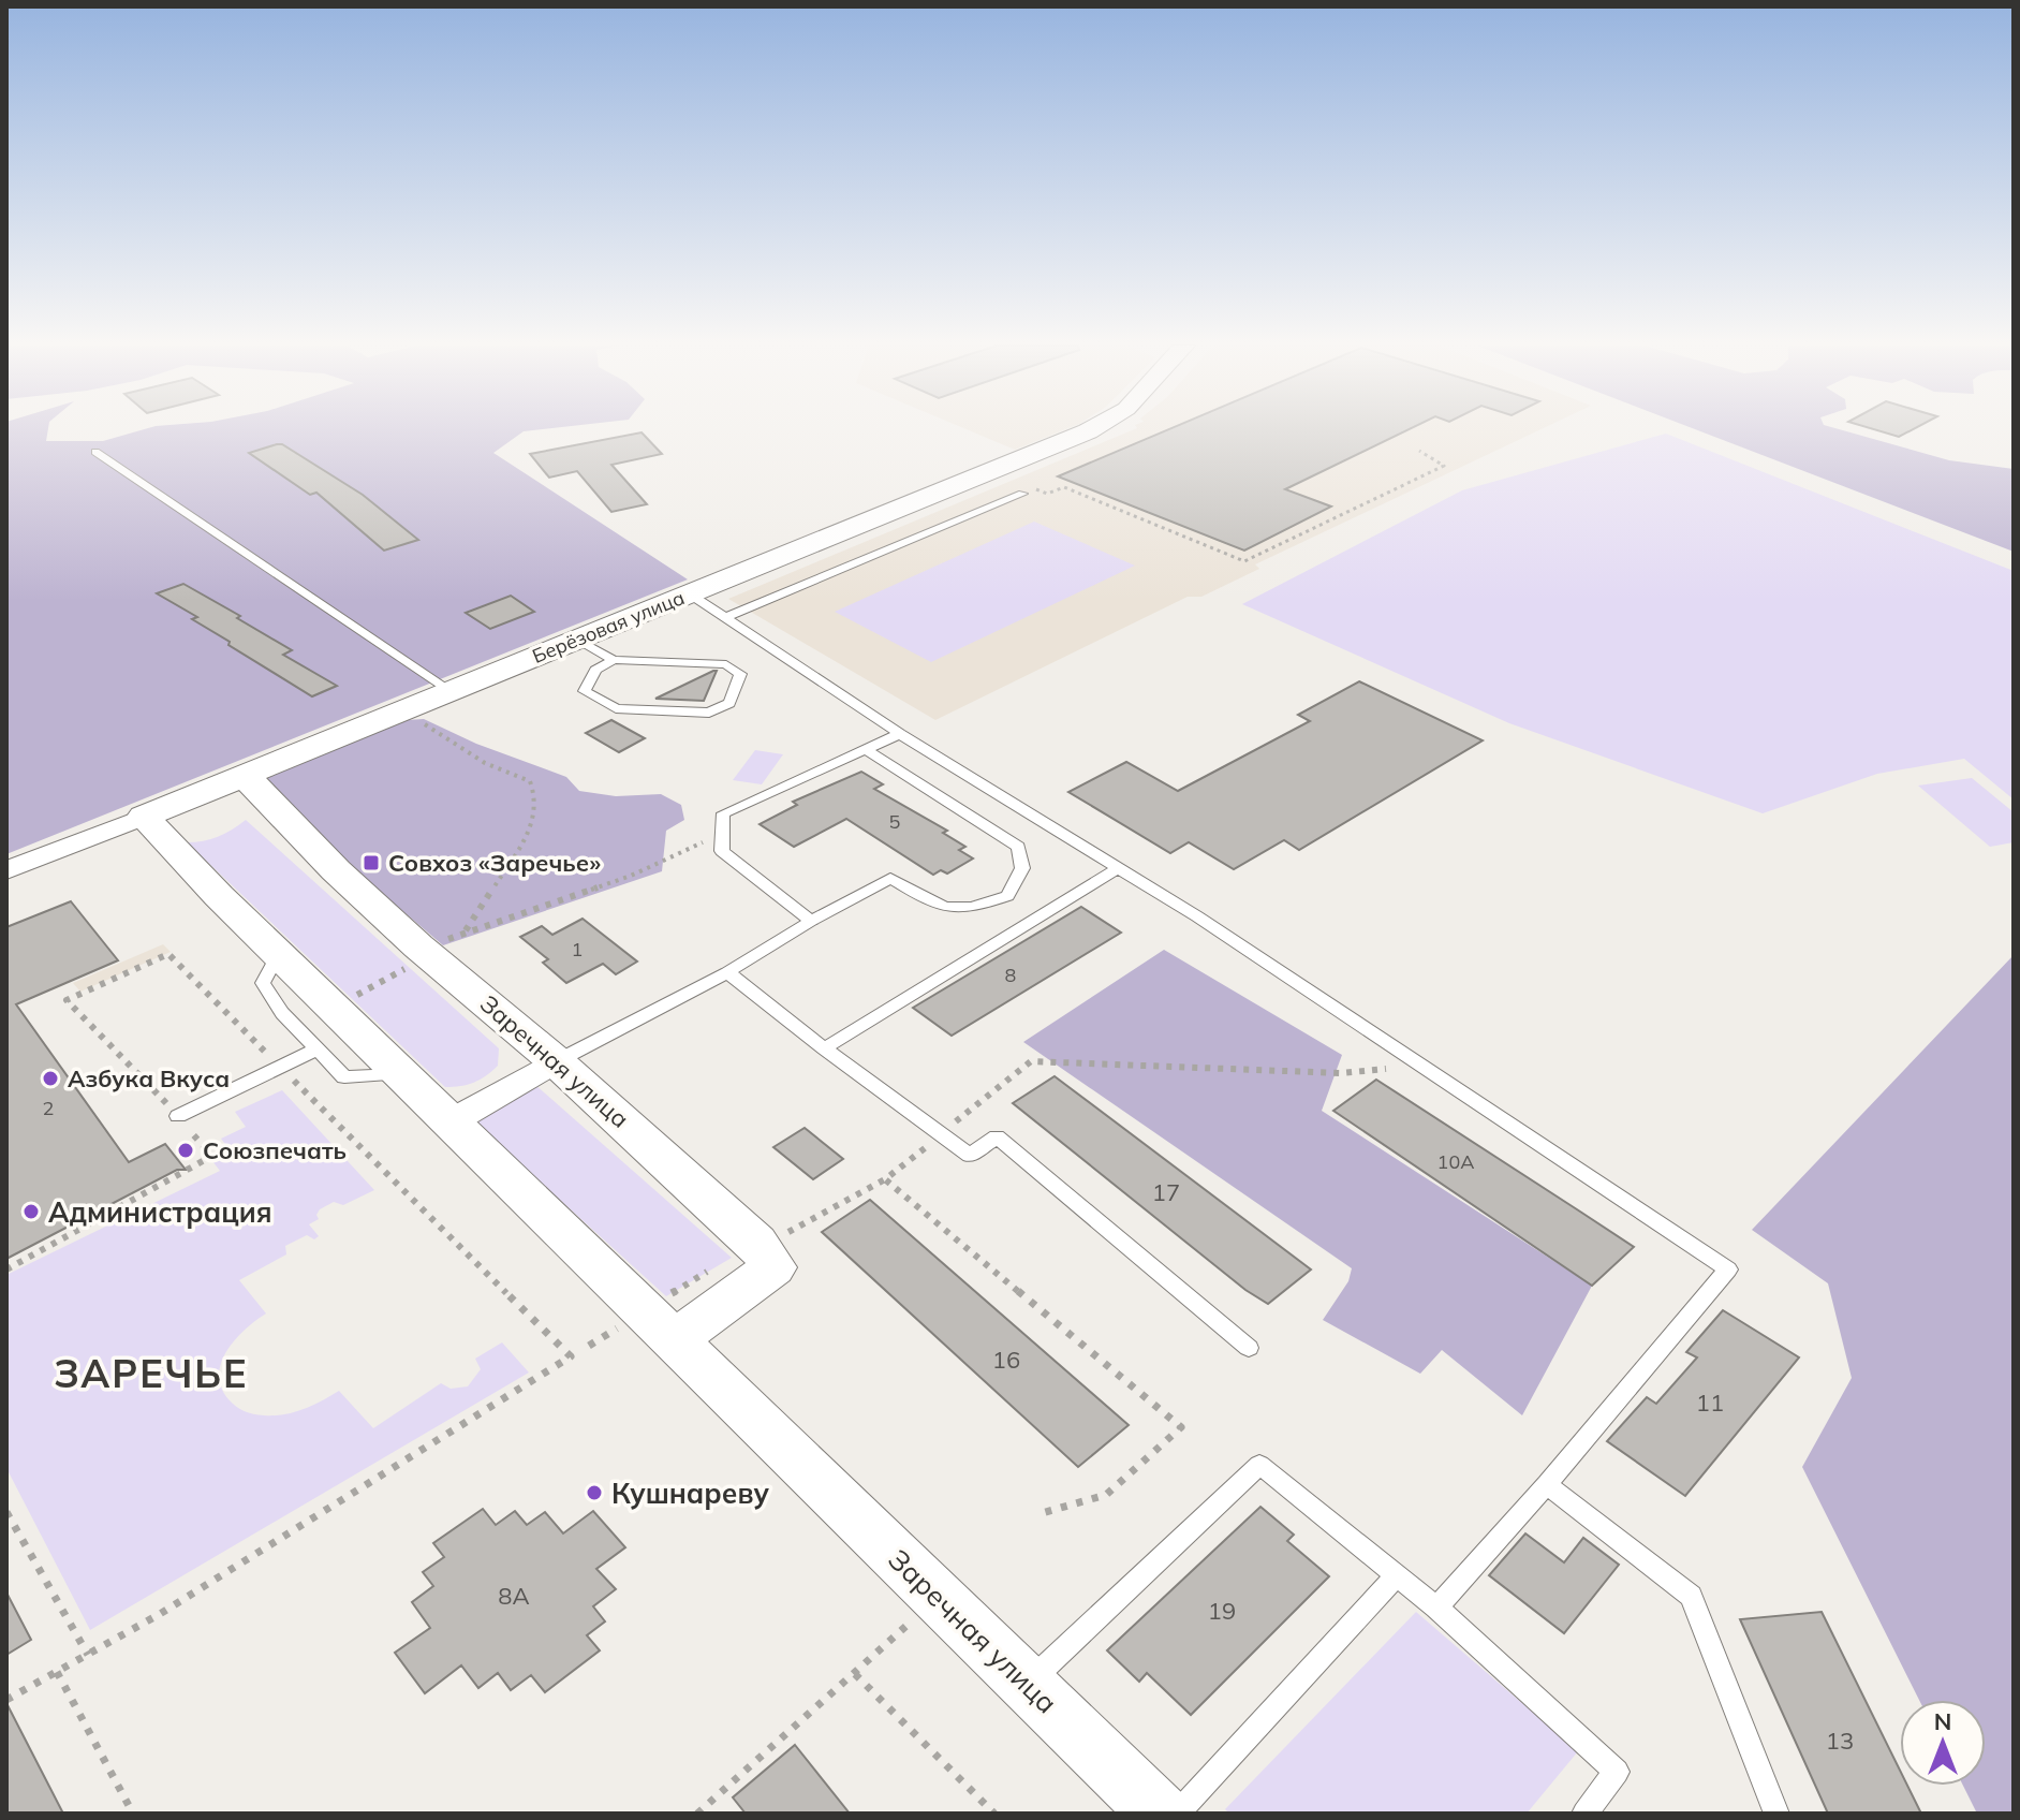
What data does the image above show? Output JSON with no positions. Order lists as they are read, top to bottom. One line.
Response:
{"streets":{"street":["Берёзовая улица","Заречная улица"]},"crossings":[["Берёзовая улица","Заречная улица"]],"districts":["ЗАРЕЧЬЕ"],"places":{"transit":["Совхоз «Заречье»"],"other":["Азбука Вкуса","Союзпечать","Администрация","Кушнареву"]},"house_numbers":["5","1","8","2","10А","17","16","11","8А","19","13"],"north":"top"}
